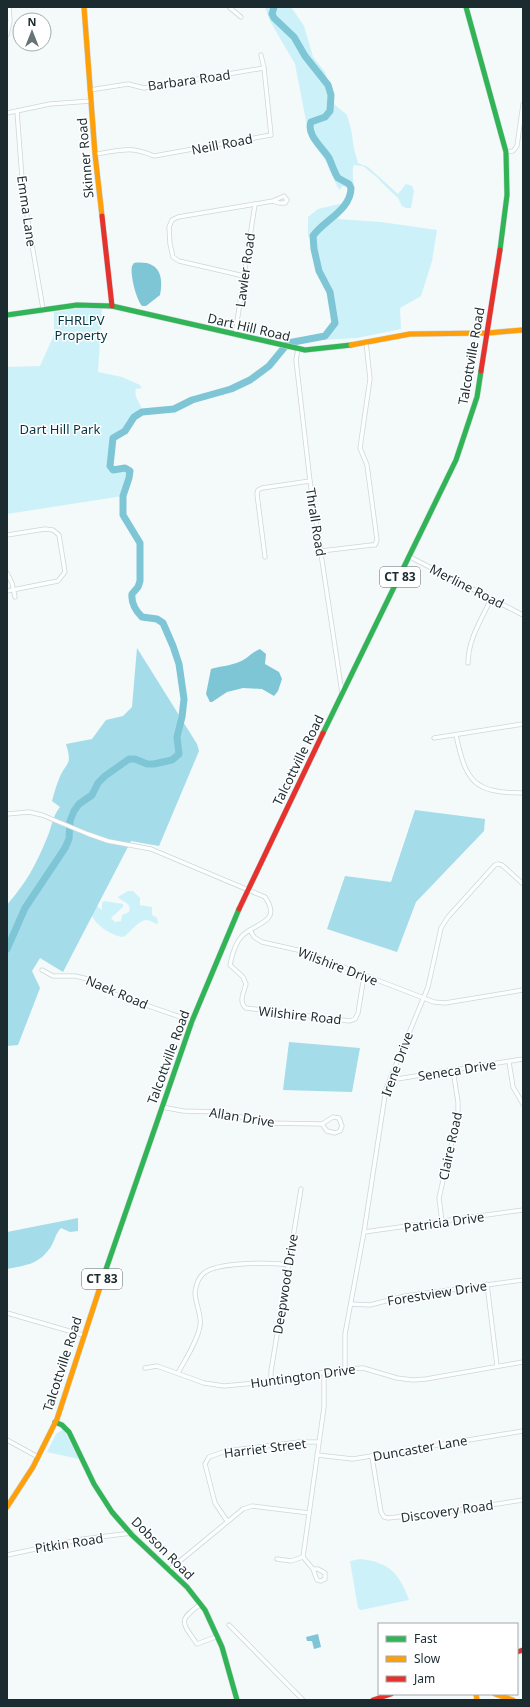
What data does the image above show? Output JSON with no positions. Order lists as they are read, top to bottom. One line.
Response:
{"streets":{"main road":["Skinner Road","Dart Hill Road","Talcottville Road","CT 83","Dobson Road"],"street":["Barbara Road","Neill Road","Emma Lane","Lawler Road","Thrall Road","Merline Road","Wilshire Drive","Naek Road","Wilshire Road","Irene Drive","Seneca Drive","Allan Drive","Claire Road","Patricia Drive","Deepwood Drive","Forestview Drive","Huntington Drive","Harriet Street","Duncaster Lane","Discovery Road","Pitkin Road"]},"crossings":[["Barbara Road","Neill Road"],["Barbara Road","Skinner Road"],["Neill Road","Skinner Road"],["Skinner Road","Dart Hill Road"],["Emma Lane","Dart Hill Road"],["Lawler Road","Dart Hill Road"],["Dart Hill Road","Talcottville Road"],["Dart Hill Road","Thrall Road"],["Talcottville Road","Thrall Road"],["Talcottville Road","Merline Road"],["Talcottville Road","Naek Road"],["Talcottville Road","Allan Drive"],["Talcottville Road","Dobson Road"],["Wilshire Drive","Wilshire Road"],["Wilshire Drive","Irene Drive"],["Irene Drive","Seneca Drive"],["Irene Drive","Patricia Drive"],["Irene Drive","Forestview Drive"],["Irene Drive","Huntington Drive"],["Seneca Drive","Claire Road"],["Claire Road","Patricia Drive"],["Deepwood Drive","Huntington Drive"],["Duncaster Lane","Discovery Road"],["Pitkin Road","Dobson Road"]],"parks":["FHRLPV Property","Dart Hill Park"],"legend":["Fast","Slow","Jam"],"north":"top"}
